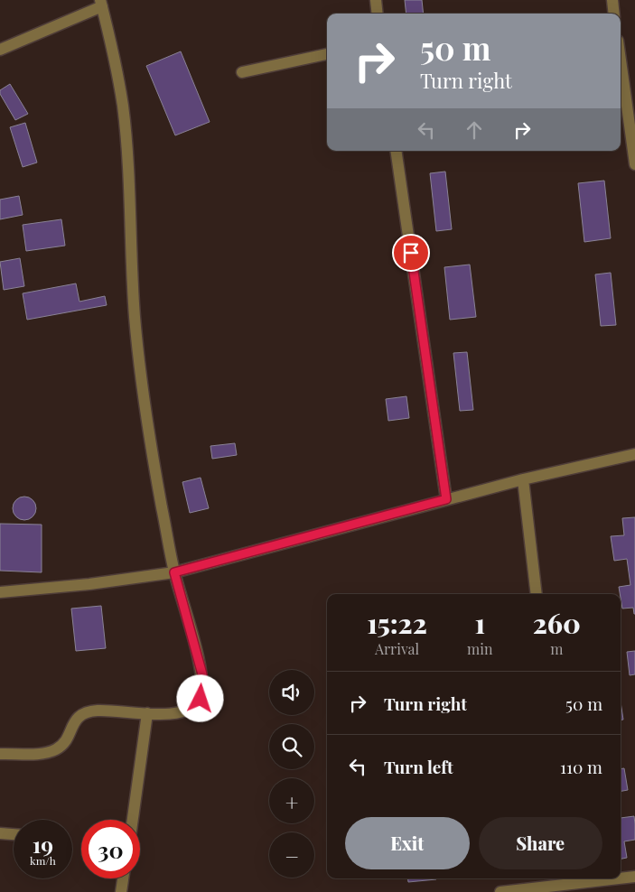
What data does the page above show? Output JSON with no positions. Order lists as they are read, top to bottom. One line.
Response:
{"page":{"turn":["50 m","Turn right"],"eta":["15:22","Arrival","1","min","260","m"],"map_buttons":["+","−"],"list":[{"name":"Turn right","value":"50 m"},{"name":"Turn left","value":"110 m"}],"buttons":["Exit","Share"],"speed":"19 km/h","limit":"30"}}
